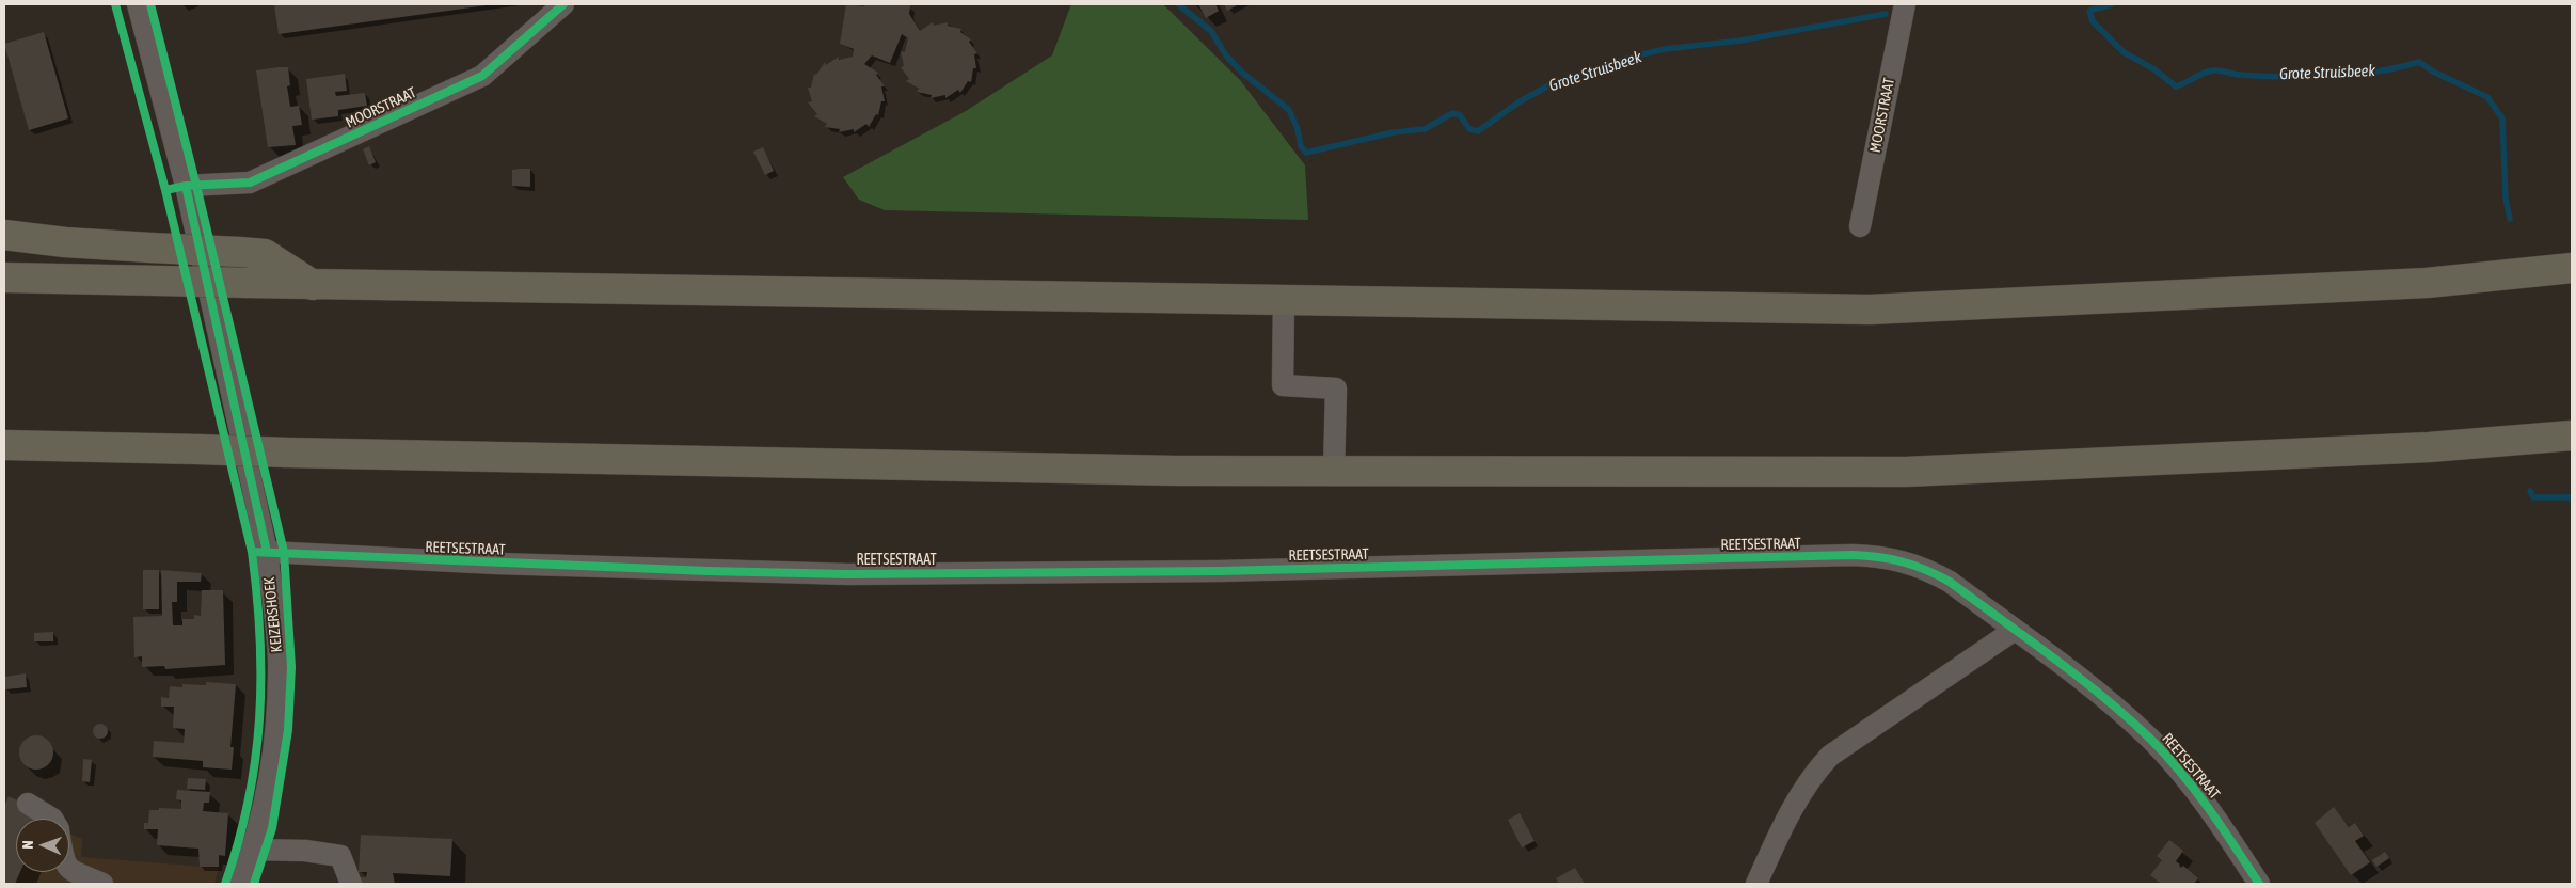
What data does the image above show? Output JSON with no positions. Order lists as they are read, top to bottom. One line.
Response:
{"streets":{"street":["MOORSTRAAT","REETSESTRAAT","KEIZERSHOEK"]},"crossings":[["MOORSTRAAT","KEIZERSHOEK"],["REETSESTRAAT","KEIZERSHOEK"]],"water":["Grote Struisbeek"],"north":"left"}
